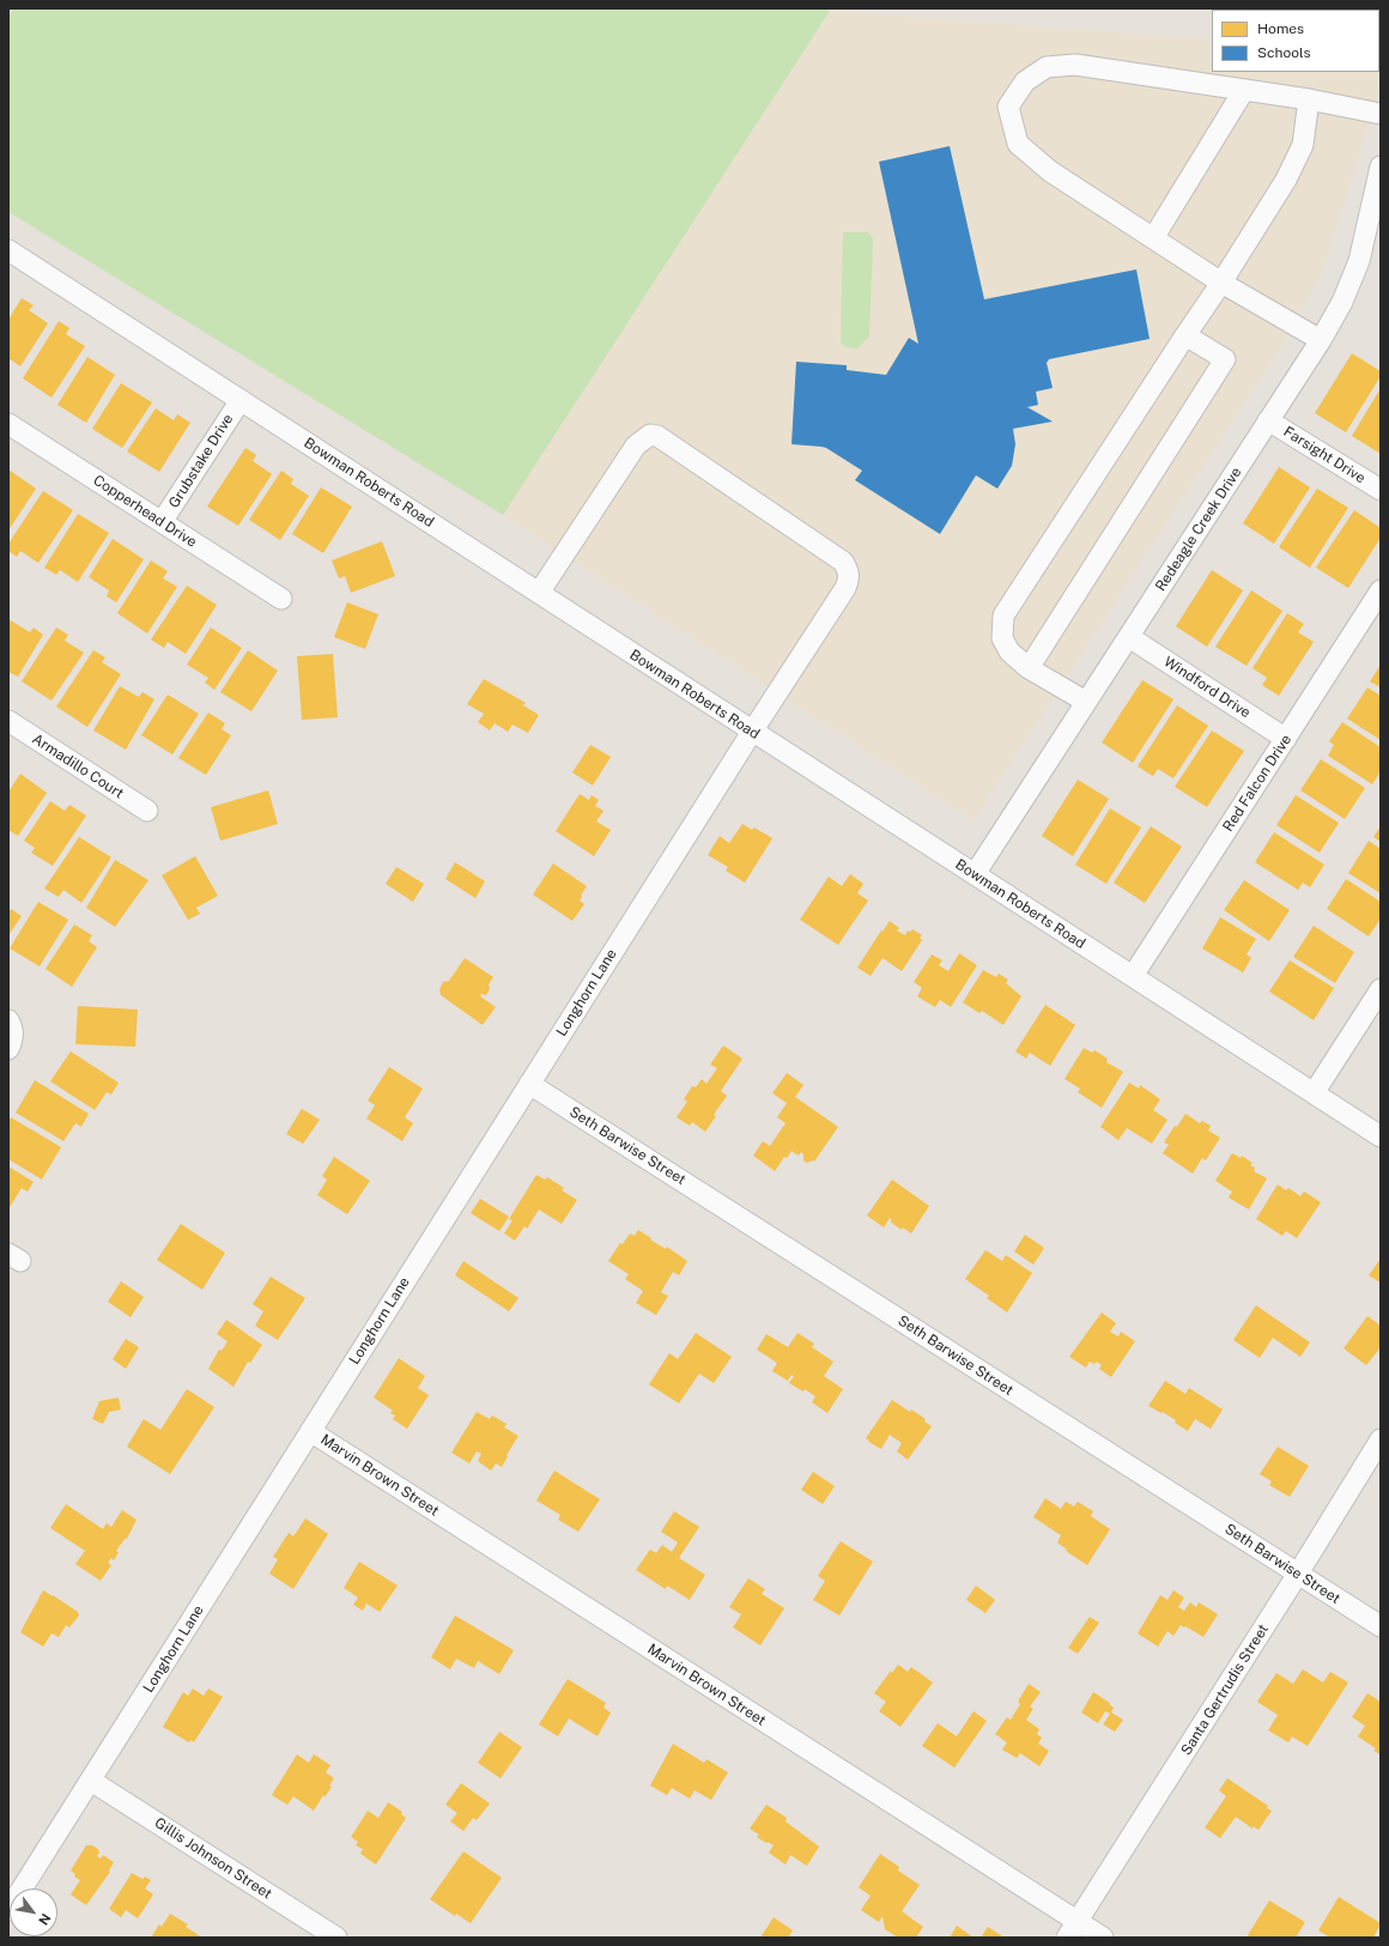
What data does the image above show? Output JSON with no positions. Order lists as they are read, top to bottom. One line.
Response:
{"streets":{"street":["Farsight Drive","Grubstake Drive","Bowman Roberts Road","Copperhead Drive","Redeagle Creek Drive","Windford Drive","Armadillo Court","Red Falcon Drive","Longhorn Lane","Seth Barwise Street","Marvin Brown Street","Santa Gertrudis Street","Gillis Johnson Street"]},"crossings":[["Farsight Drive","Redeagle Creek Drive"],["Grubstake Drive","Bowman Roberts Road"],["Grubstake Drive","Copperhead Drive"],["Bowman Roberts Road","Redeagle Creek Drive"],["Bowman Roberts Road","Red Falcon Drive"],["Bowman Roberts Road","Longhorn Lane"],["Redeagle Creek Drive","Windford Drive"],["Windford Drive","Red Falcon Drive"],["Longhorn Lane","Seth Barwise Street"],["Longhorn Lane","Marvin Brown Street"],["Longhorn Lane","Gillis Johnson Street"],["Seth Barwise Street","Santa Gertrudis Street"],["Marvin Brown Street","Santa Gertrudis Street"]],"legend":["Homes","Schools"],"north":"bottom right"}
